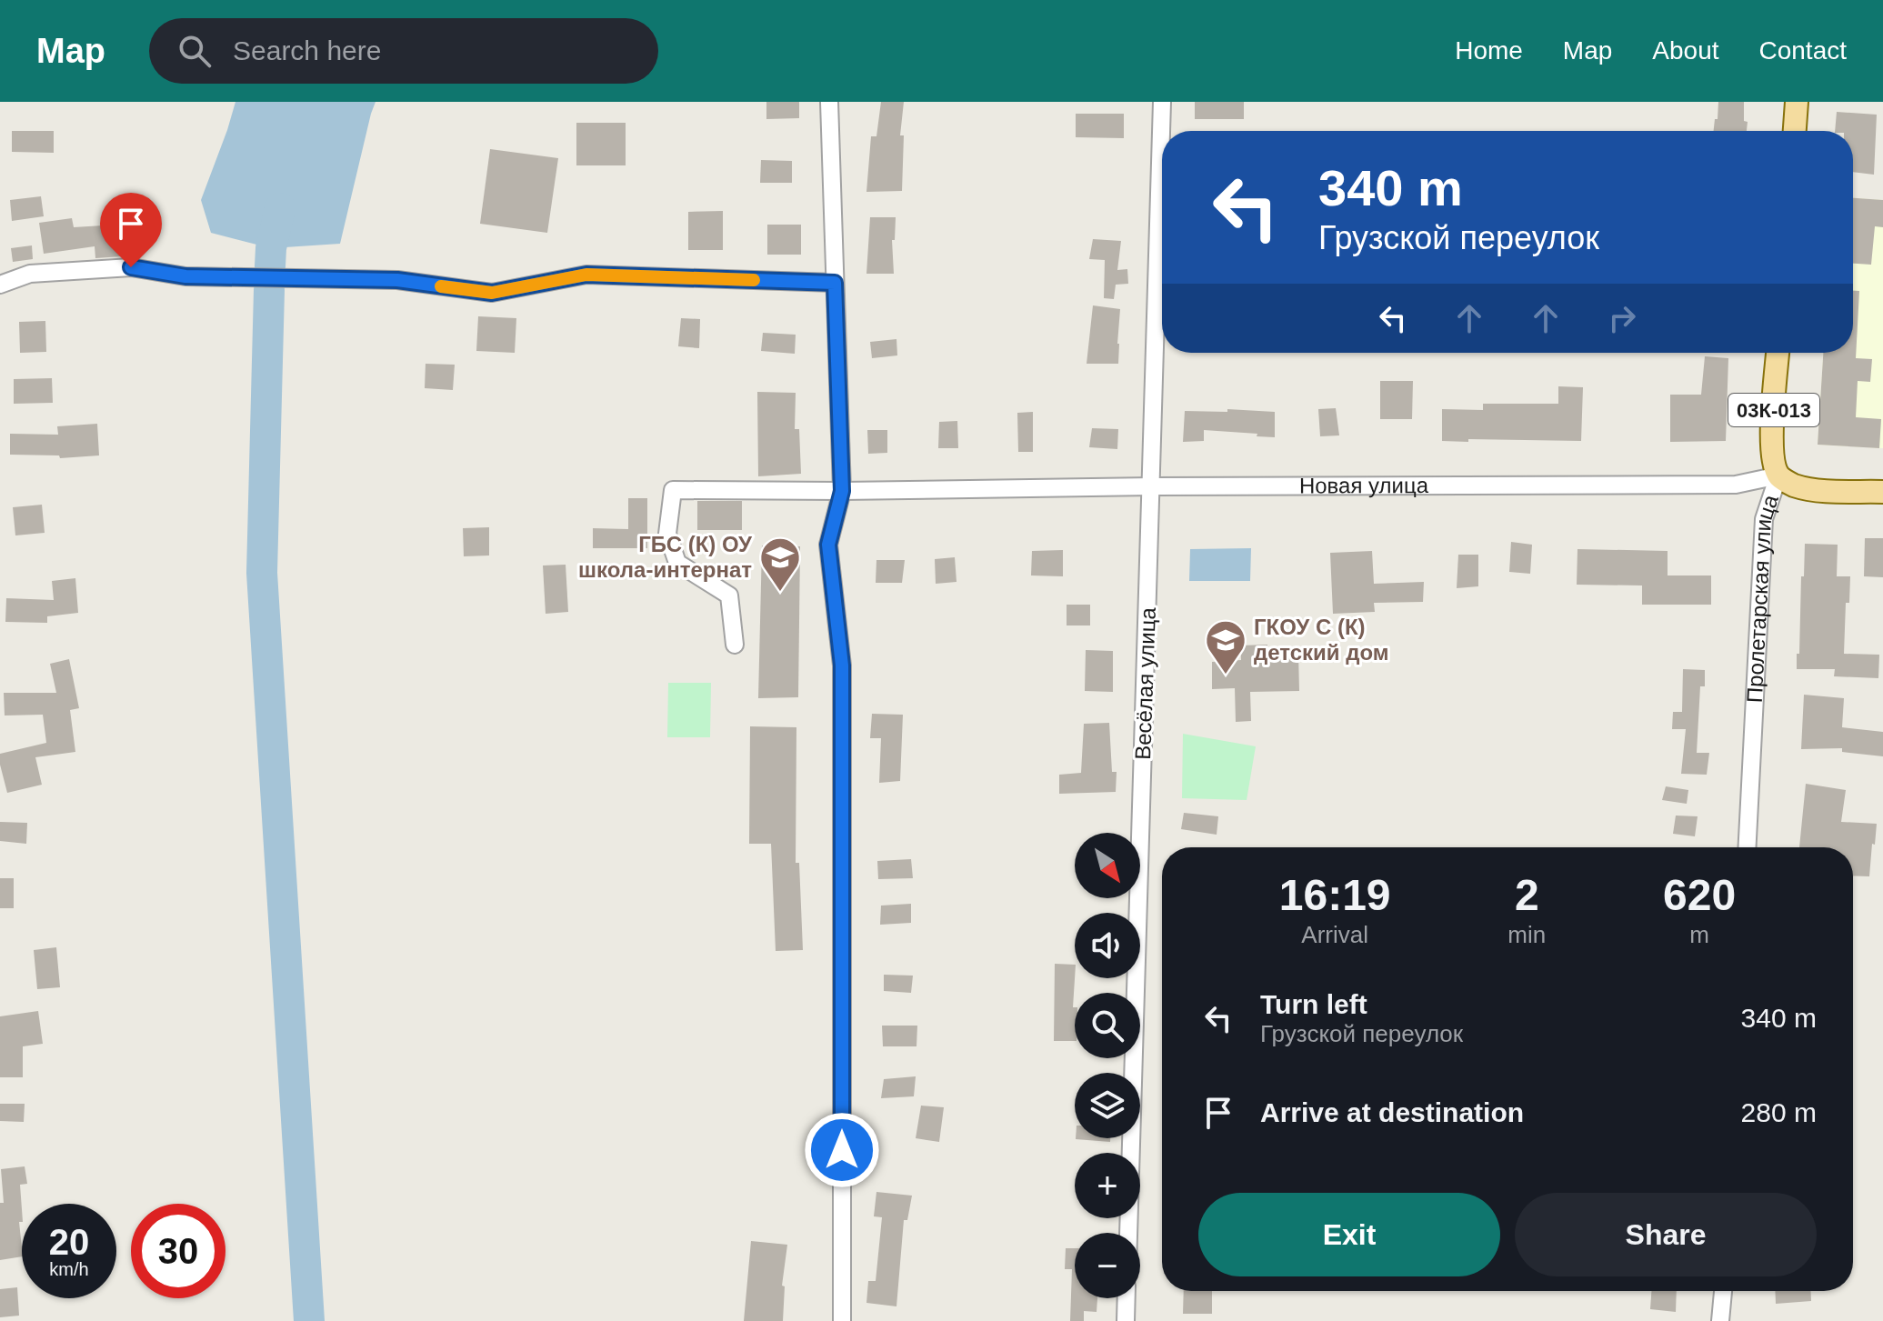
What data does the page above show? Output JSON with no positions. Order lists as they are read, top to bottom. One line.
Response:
{"streets":{"main road":["03К-013","Пролетарская улица"],"street":["Новая улица","Весёлая улица"]},"crossings":[["Новая улица","Пролетарская улица"],["Новая улица","Весёлая улица"]],"places":{"school or university":["ГБС (К) ОУ школа-интернат","ГКОУ С (К) детский дом"]},"north":"bottom right","page":{"header":"Map","search":"Search here","nav":["Home","Map","About","Contact"],"turn":["340 m","Грузской переулок"],"map_buttons":["+","−"],"eta":["16:19","Arrival","2","min","620","m"],"list":[{"name":"Turn left","note":"Грузской переулок","value":"340 m"},{"name":"Arrive at destination","value":"280 m"}],"buttons":["Exit","Share"],"speed":"20 km/h","limit":"30"}}
